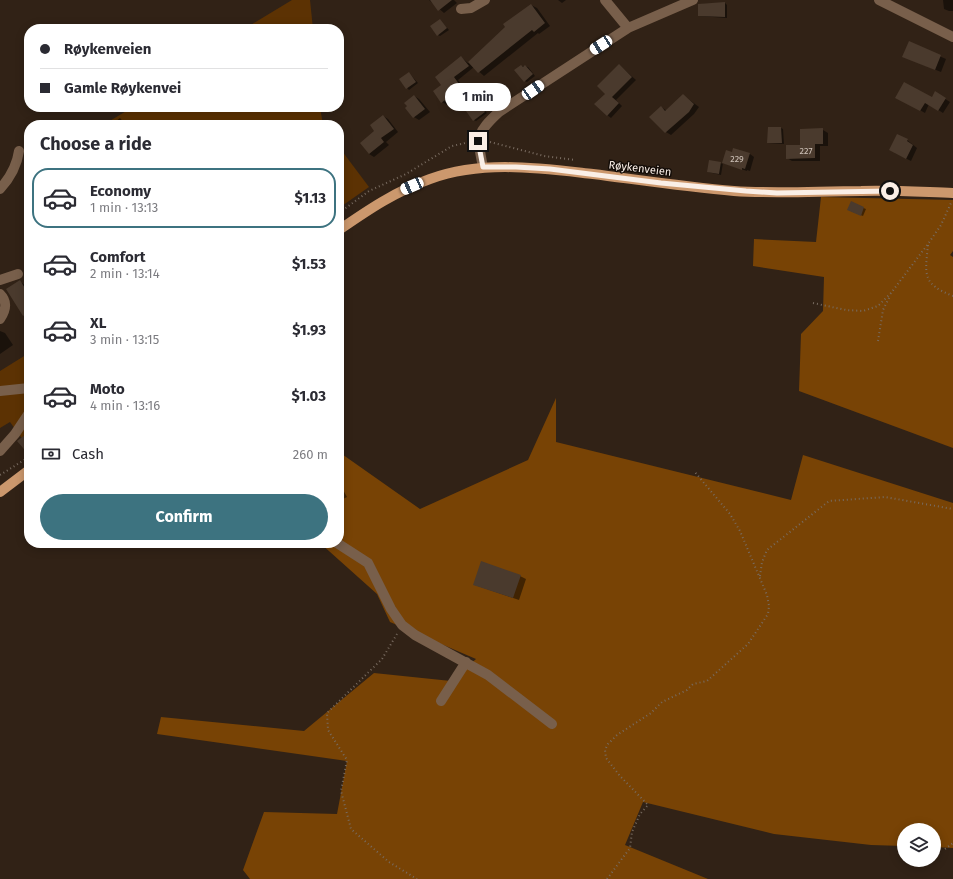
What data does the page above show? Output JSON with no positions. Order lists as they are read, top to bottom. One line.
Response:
{"streets":{"main road":["Røykenveien"]},"house_numbers":["227","229"],"page":{"banner":["Røykenveien","Gamle Røykenvei"],"bubble":"1 min","heading":"Choose a ride","list":[{"name":"Economy","note":"1 min · 13:13","value":"$1.13"},{"name":"Comfort","note":"2 min · 13:14","value":"$1.53"},{"name":"XL","note":"3 min · 13:15","value":"$1.93"},{"name":"Moto","note":"4 min · 13:16","value":"$1.03"}],"pay":["Cash","260 m"],"buttons":"Confirm"}}
